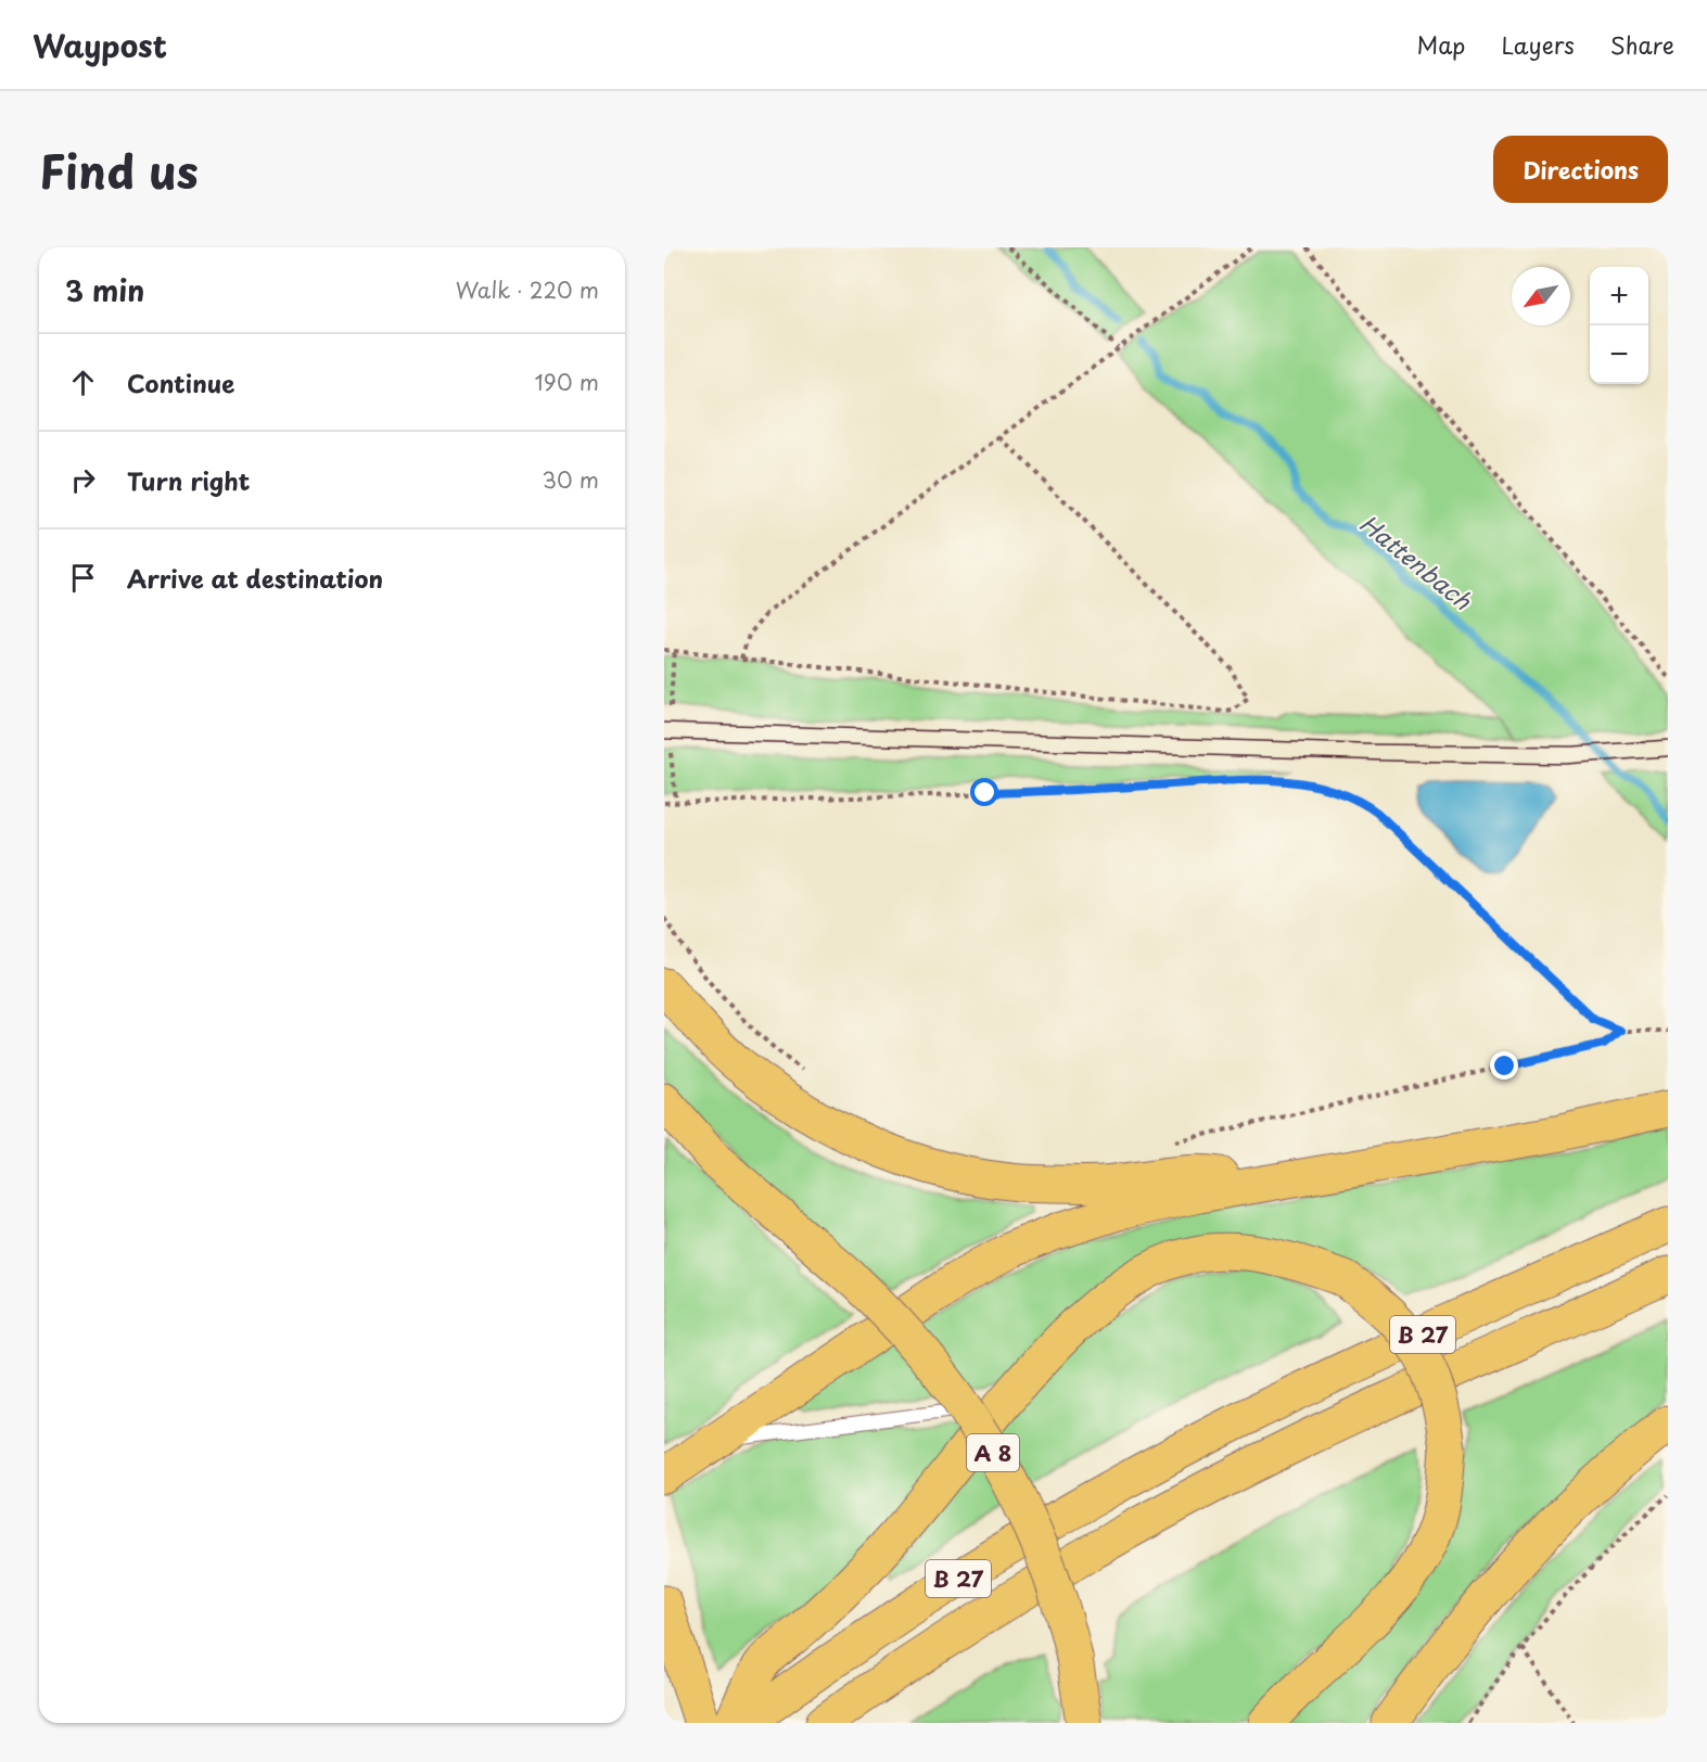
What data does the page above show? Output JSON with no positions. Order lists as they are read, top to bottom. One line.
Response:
{"streets":{"highway":["B 27","A 8"]},"water":["Hattenbach"],"north":"bottom left","page":{"header":"Waypost","nav":["Map","Layers","Share"],"title":"Find us","buttons":"Directions","heading":["3 min","Walk · 220 m"],"map_buttons":["+","−"],"list":[["Continue","190 m"],["Turn right","30 m"],"Arrive at destination"]}}
